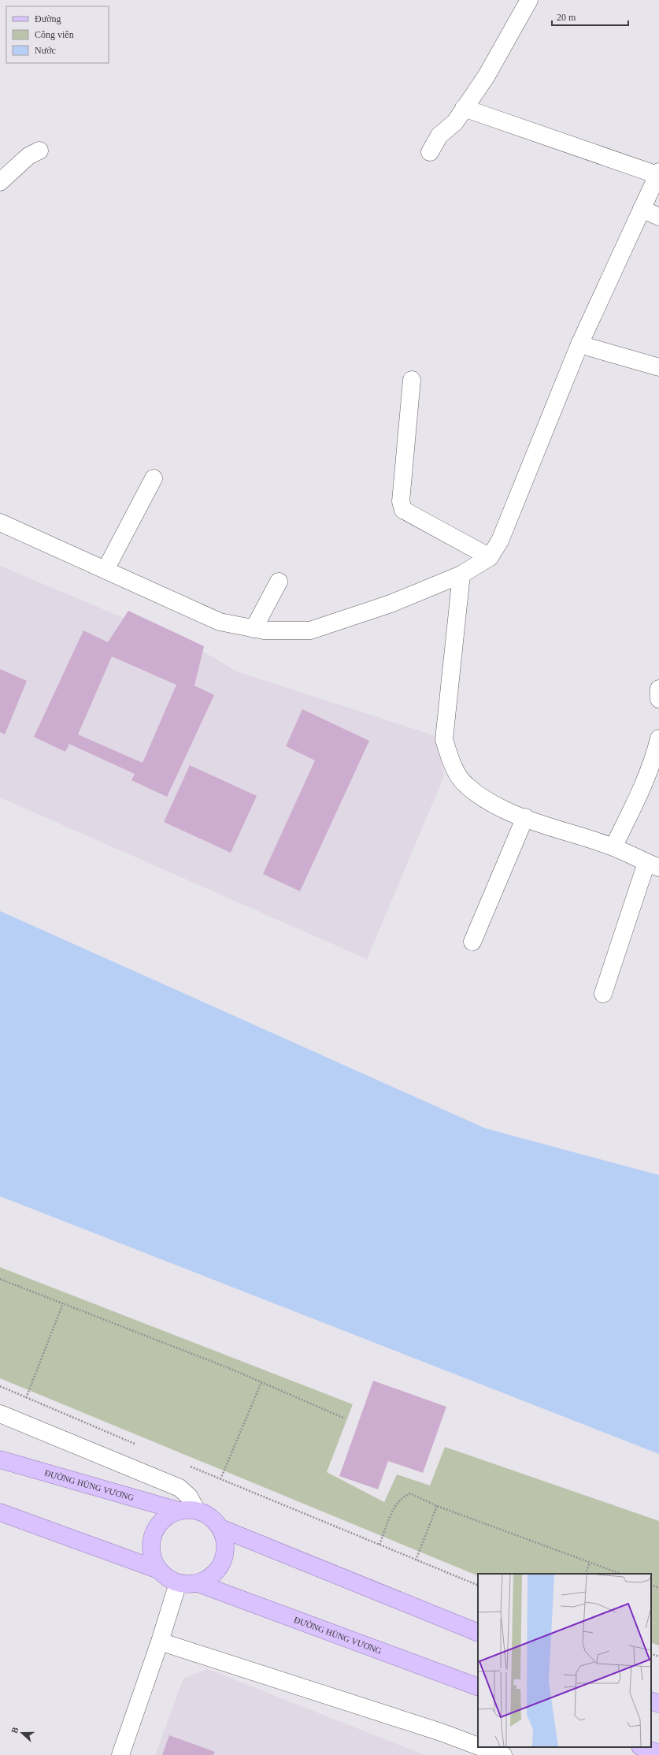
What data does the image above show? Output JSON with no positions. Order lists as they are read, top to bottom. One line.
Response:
{"streets":{"main road":["ĐƯỜNG HÙNG VƯƠNG"]},"legend":["Đường","Công viên","Nước"],"scale_bar":"20 m","north":"left"}
